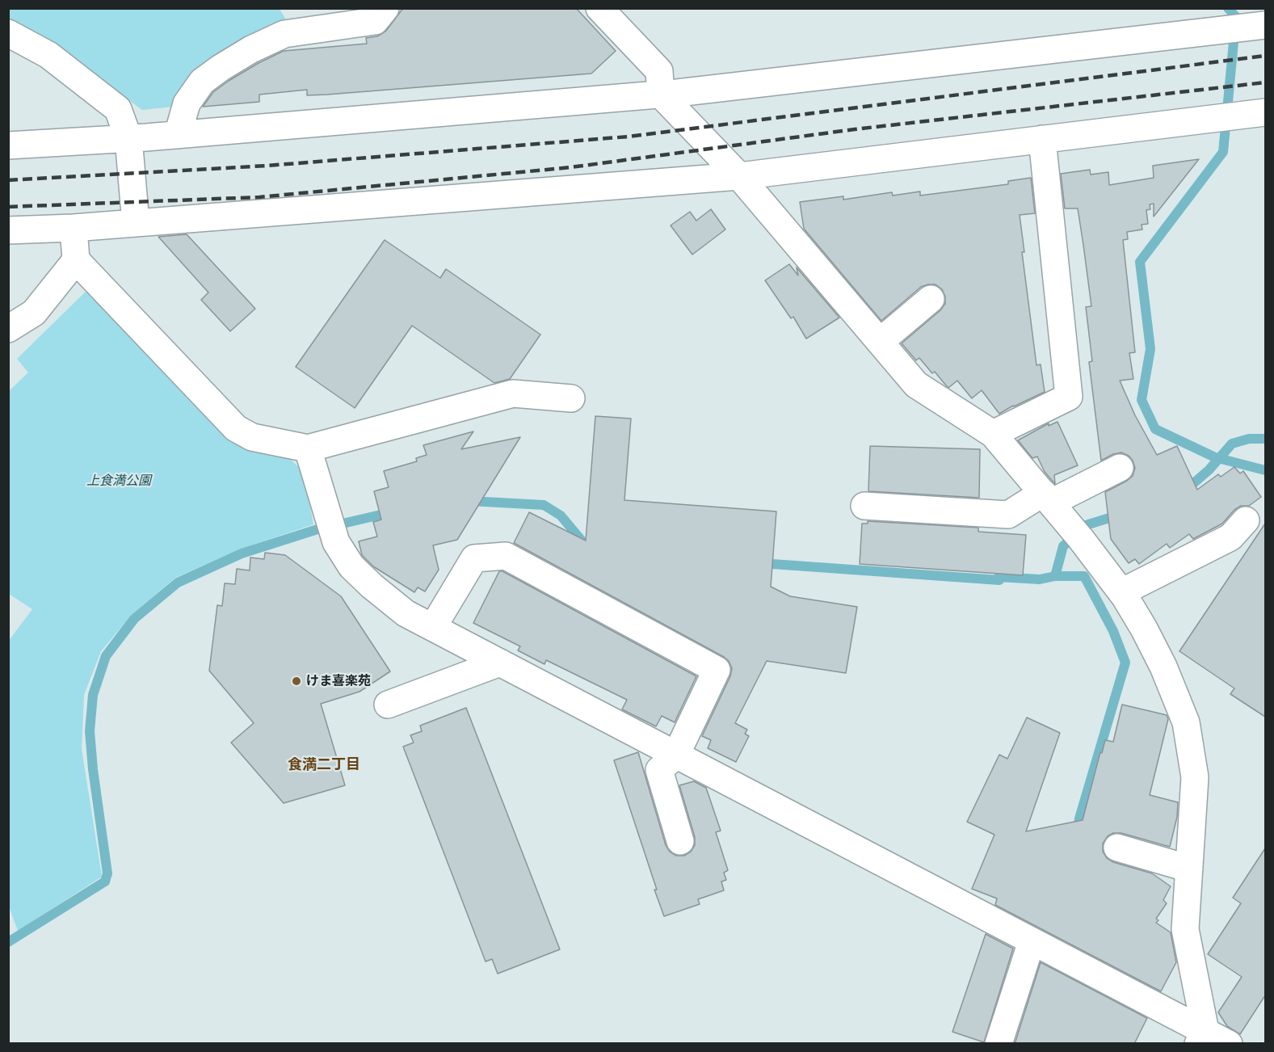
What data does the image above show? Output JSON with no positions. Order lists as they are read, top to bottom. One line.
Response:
{"districts":["食満二丁目"],"parks":["上食満公園"],"places":["けま喜楽苑"]}
